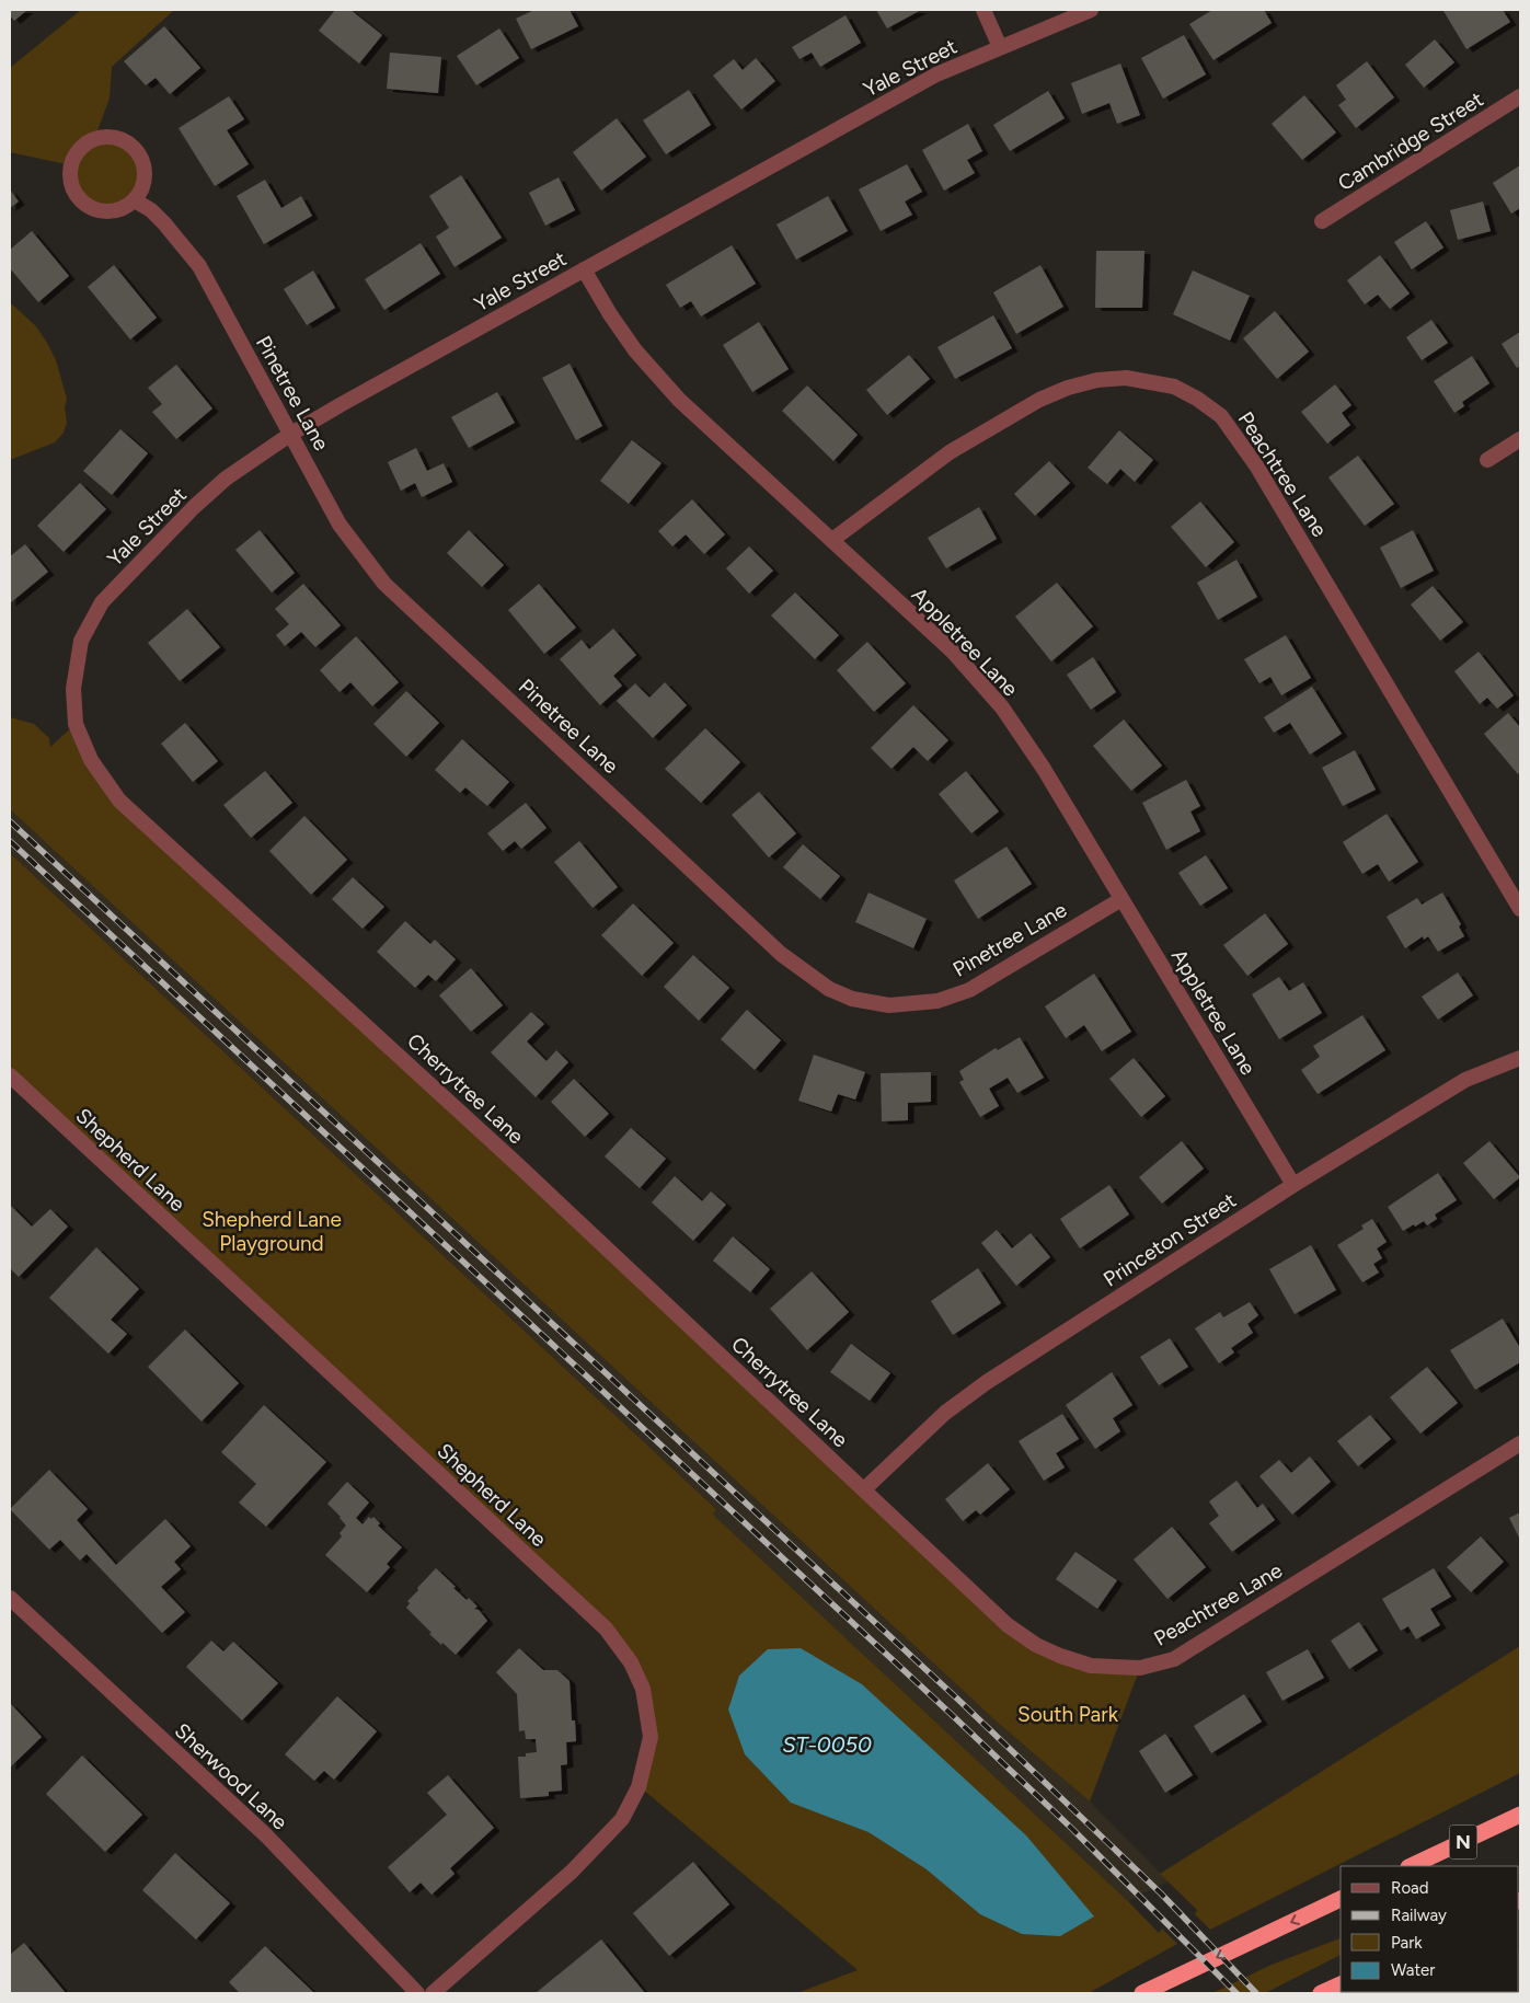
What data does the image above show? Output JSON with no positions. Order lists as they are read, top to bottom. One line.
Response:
{"streets":{"highway":["N"],"street":["Yale Street","Cambridge Street","Pinetree Lane","Peachtree Lane","Appletree Lane","Cherrytree Lane","Shepherd Lane","Princeton Street","Sherwood Lane"]},"crossings":[["Yale Street","Pinetree Lane"],["Yale Street","Appletree Lane"],["Yale Street","Cherrytree Lane"],["Pinetree Lane","Appletree Lane"],["Peachtree Lane","Appletree Lane"],["Peachtree Lane","Cherrytree Lane"],["Peachtree Lane","Princeton Street"],["Appletree Lane","Princeton Street"],["Cherrytree Lane","Princeton Street"]],"water":["ST-0050"],"parks":["Shepherd Lane Playground","South Park"],"legend":["Road","Railway","Park","Water"]}
